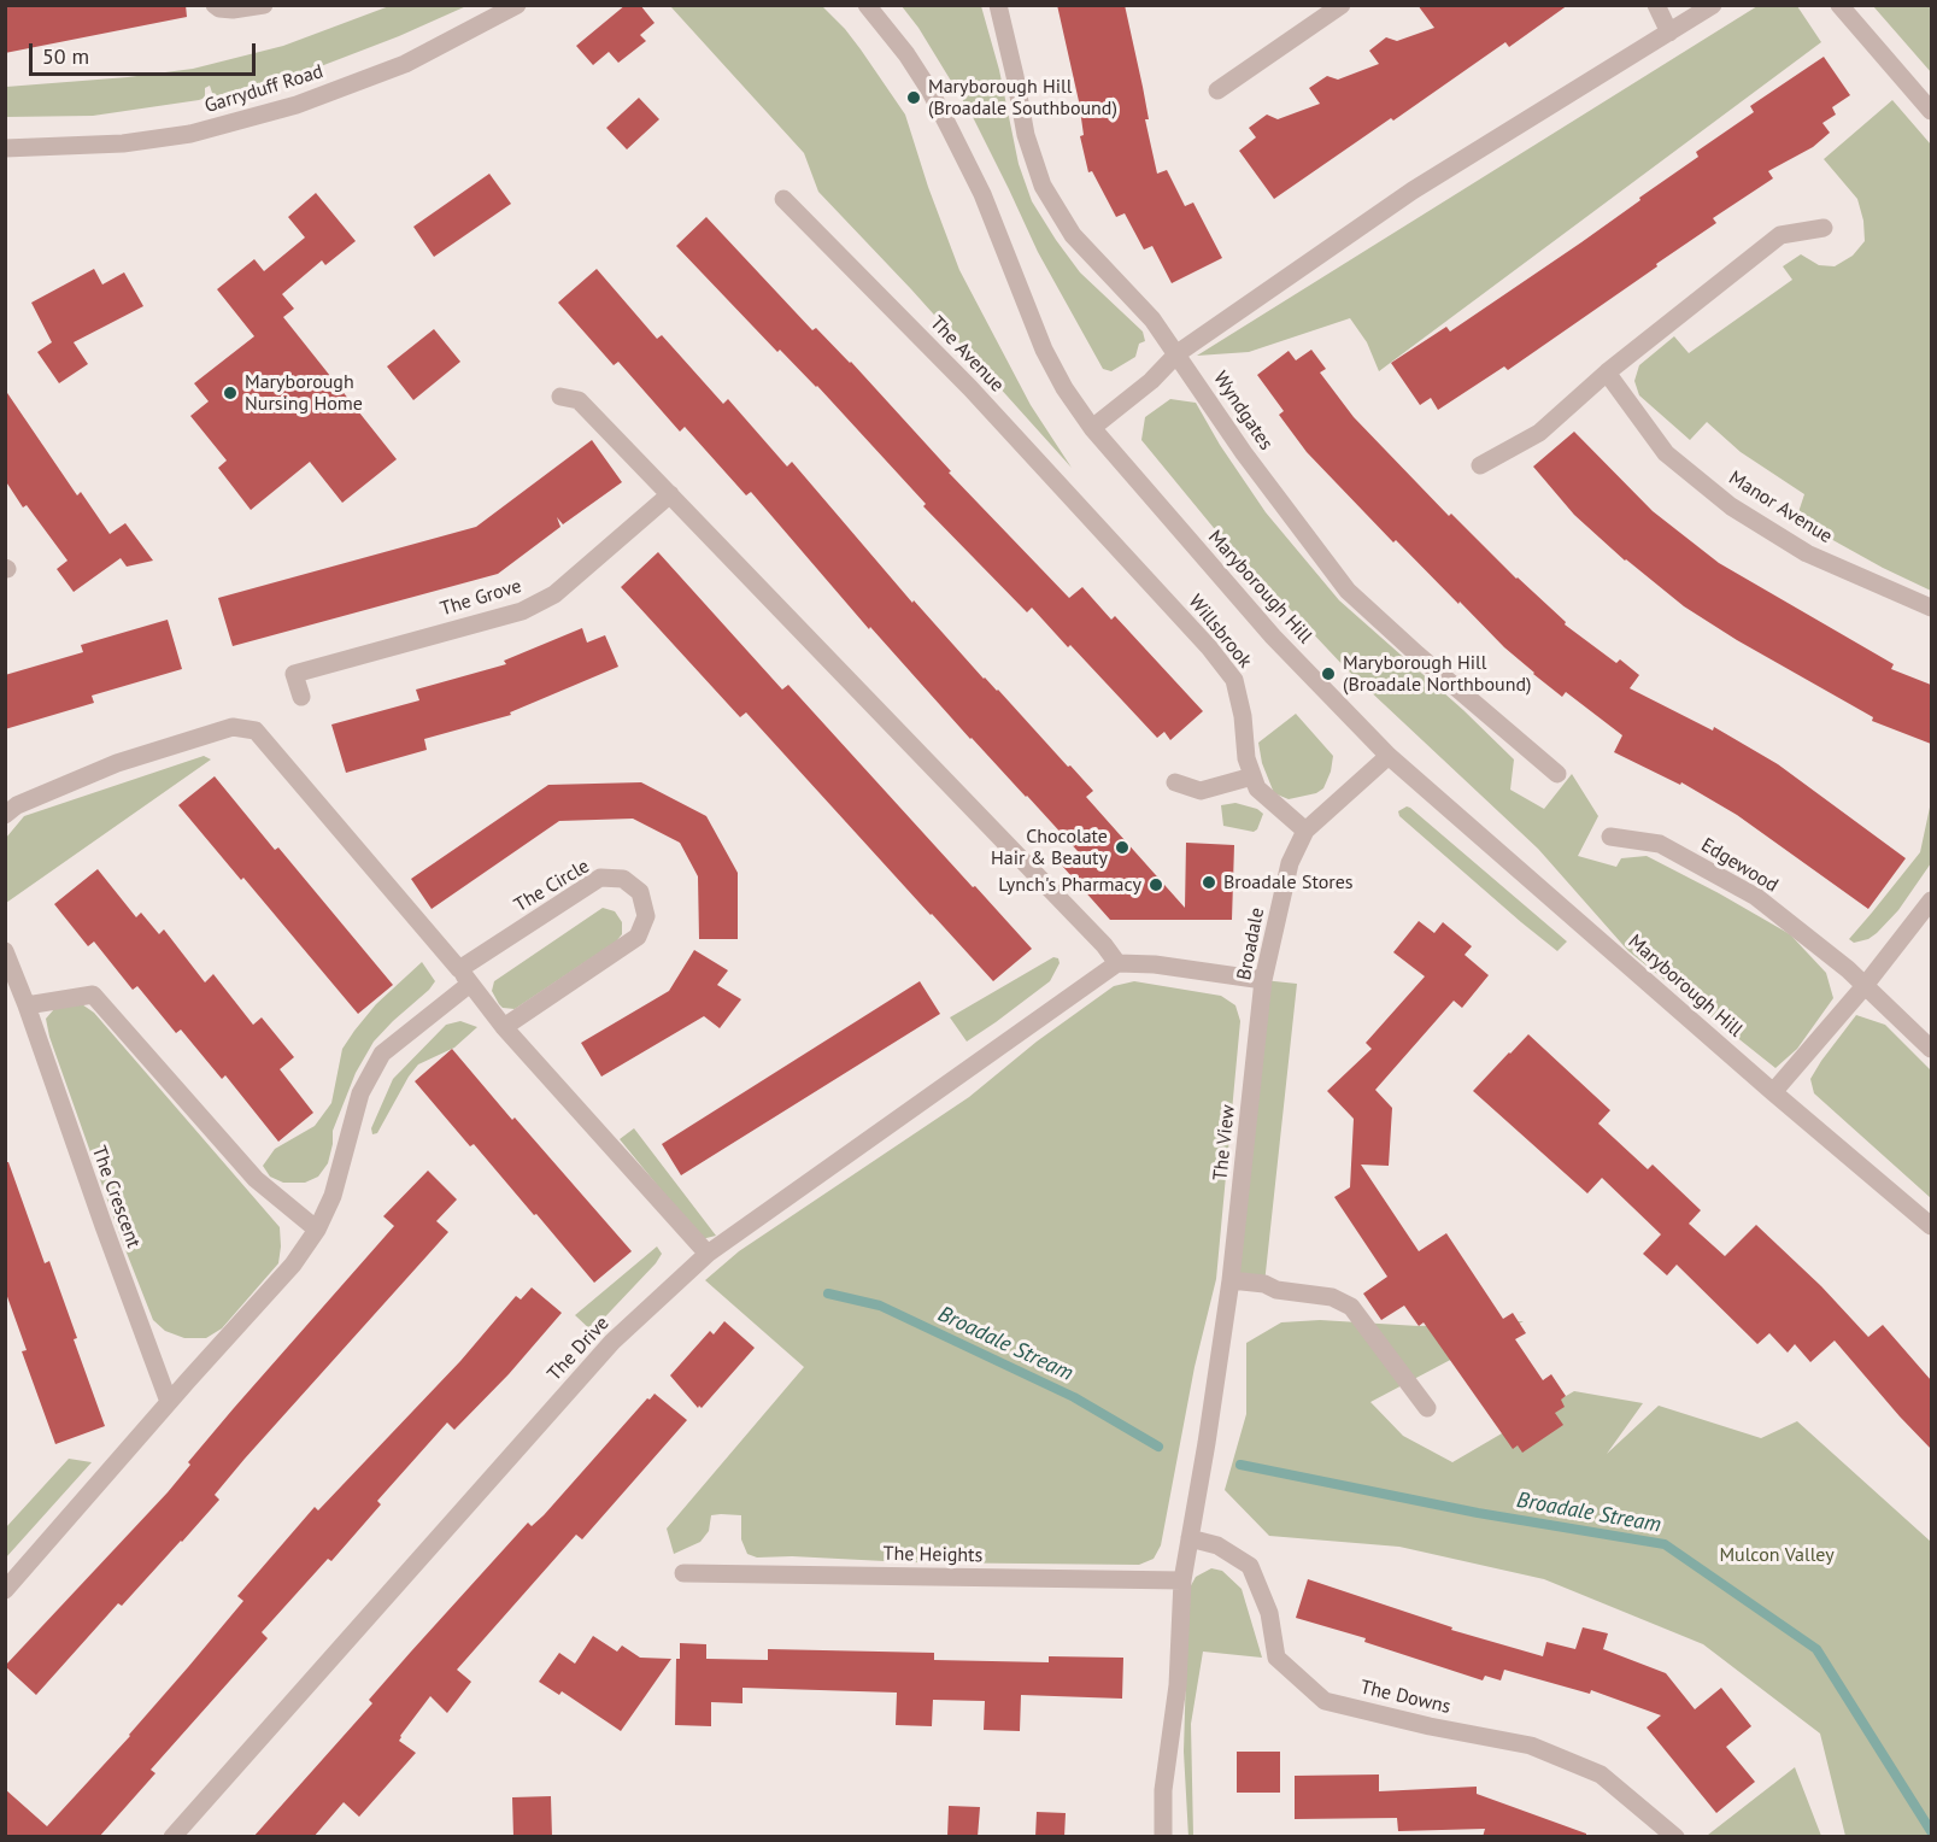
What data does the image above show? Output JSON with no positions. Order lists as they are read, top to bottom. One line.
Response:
{"streets":{"street":["Garryduff Road","The Avenue","Wyndgates","Manor Avenue","Maryborough Hill","The Grove","Willsbrook","Edgewood","The Circle","Broadale","The View","The Crescent","The Drive","The Heights","The Downs"]},"crossings":[["The Avenue","Willsbrook"],["Maryborough Hill","Broadale"],["Willsbrook","Broadale"],["Broadale","The View"],["The View","The Downs"]],"water":["Broadale Stream"],"parks":["Mulcon Valley"],"places":["Maryborough Hill (Broadale Southbound)","Maryborough Nursing Home","Maryborough Hill (Broadale Northbound)","Chocolate Hair & Beauty","Broadale Stores","Lynch's Pharmacy"],"scale_bar":"50 m"}
